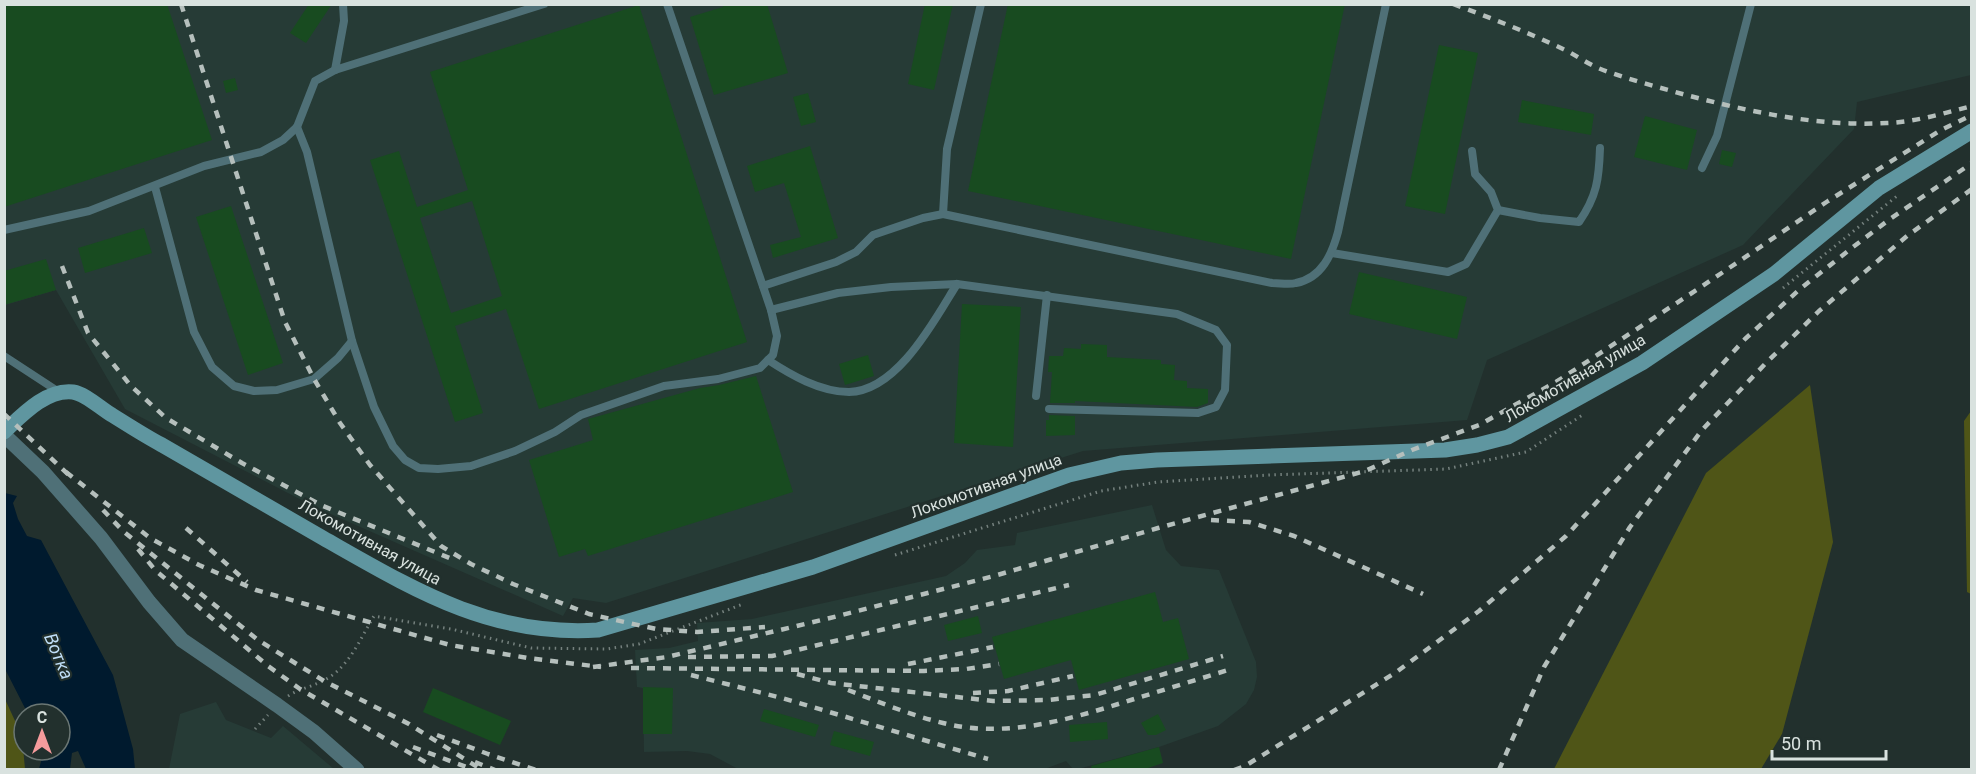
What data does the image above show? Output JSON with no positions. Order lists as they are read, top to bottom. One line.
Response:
{"streets":{"main road":["Локомотивная улица"]},"water":["Вотка"],"scale_bar":"50 m","north":"top"}
